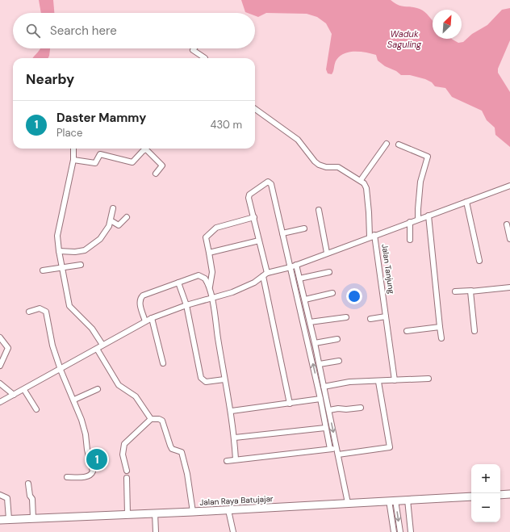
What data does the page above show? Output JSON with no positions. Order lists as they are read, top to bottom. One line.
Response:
{"streets":{"highway":["Jalan Raya Batujajar"],"street":["Jalan Tanjung"]},"water":["Waduk Saguling"],"north":"top right","page":{"search":"Search here","heading":"Nearby","list":[{"mark":"1","name":"Daster Mammy","note":"Place","value":"430 m"}],"pins":"1","map_buttons":["+","−"]}}
